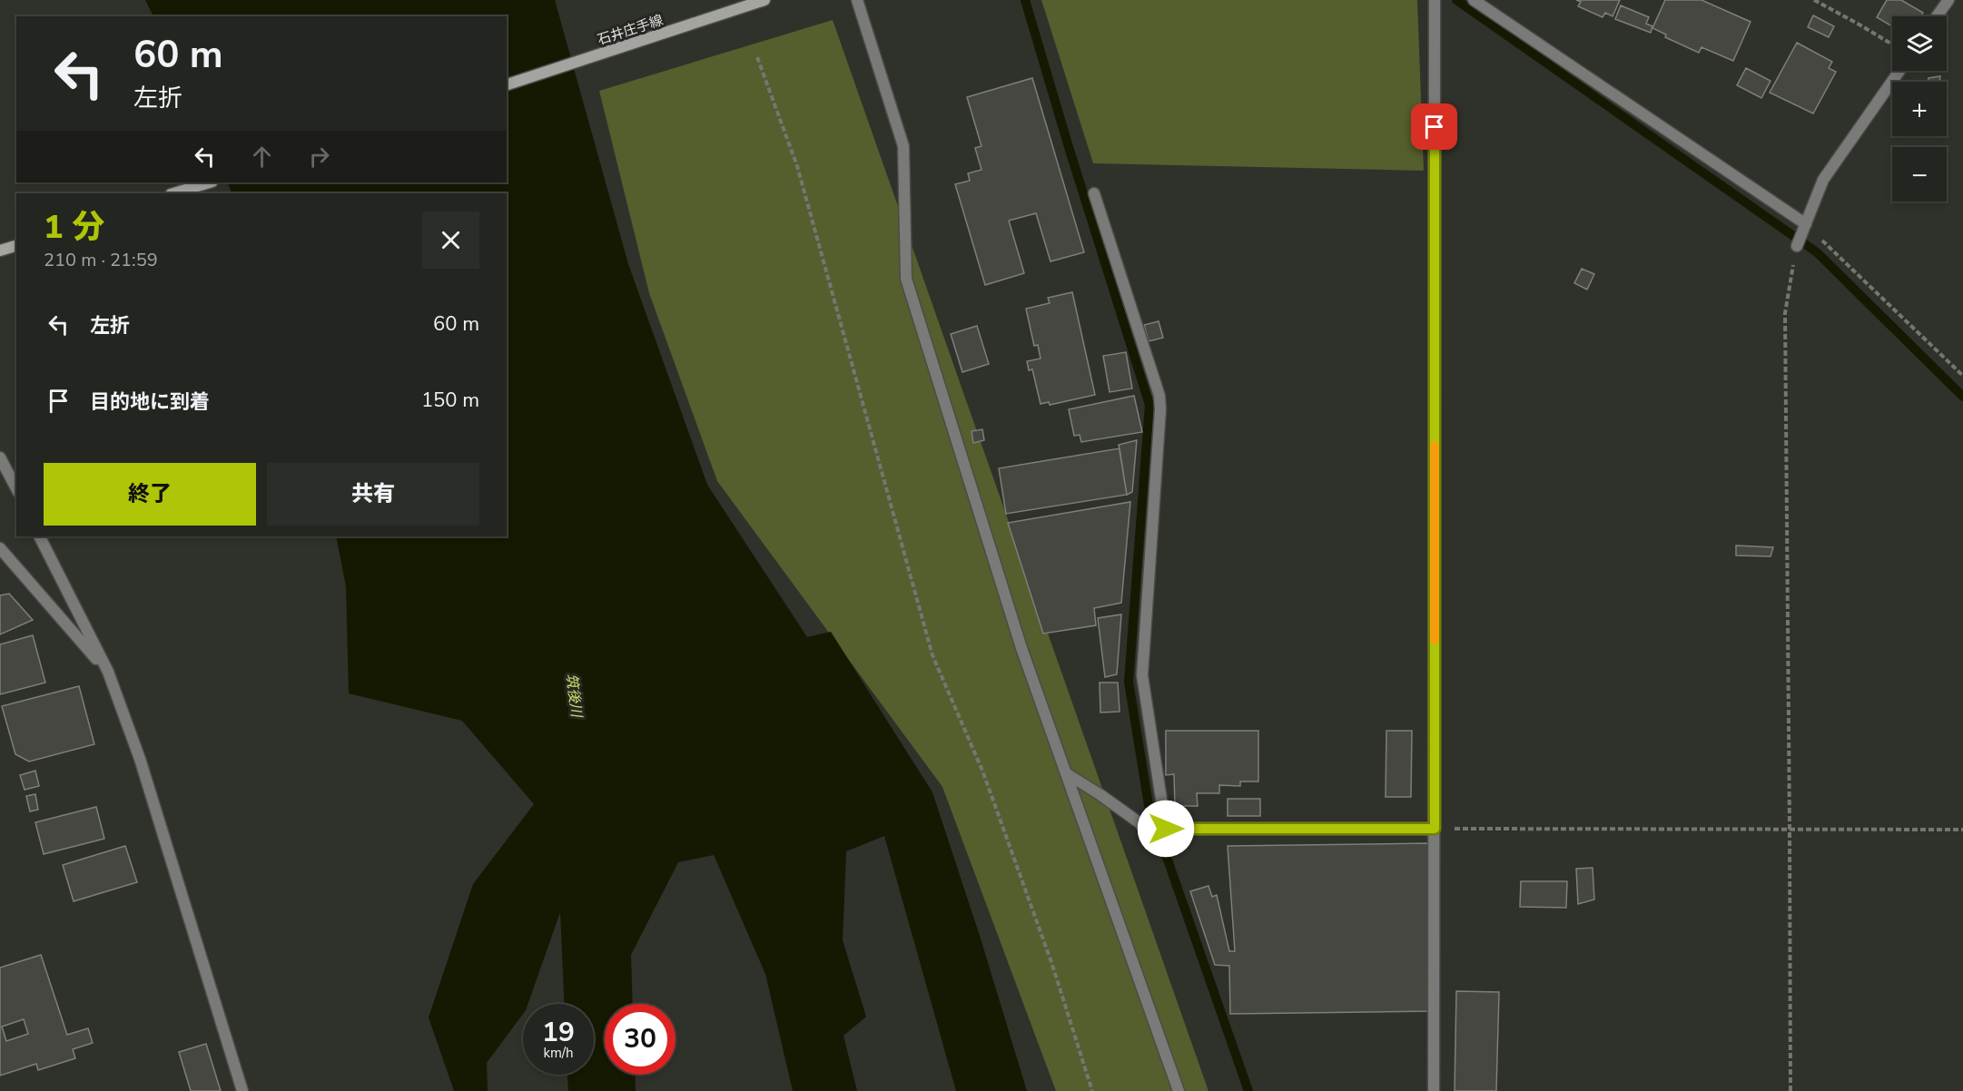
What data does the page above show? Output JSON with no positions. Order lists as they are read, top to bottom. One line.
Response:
{"streets":{"main road":["石井庄手線"]},"water":["筑後川"],"page":{"map_buttons":["+","−"],"turn":["60 m","左折"],"heading":["1 分","210 m · 21:59"],"list":[{"name":"左折","value":"60 m"},{"name":"目的地に到着","value":"150 m"}],"buttons":["終了","共有"],"speed":"19 km/h","limit":"30"}}
